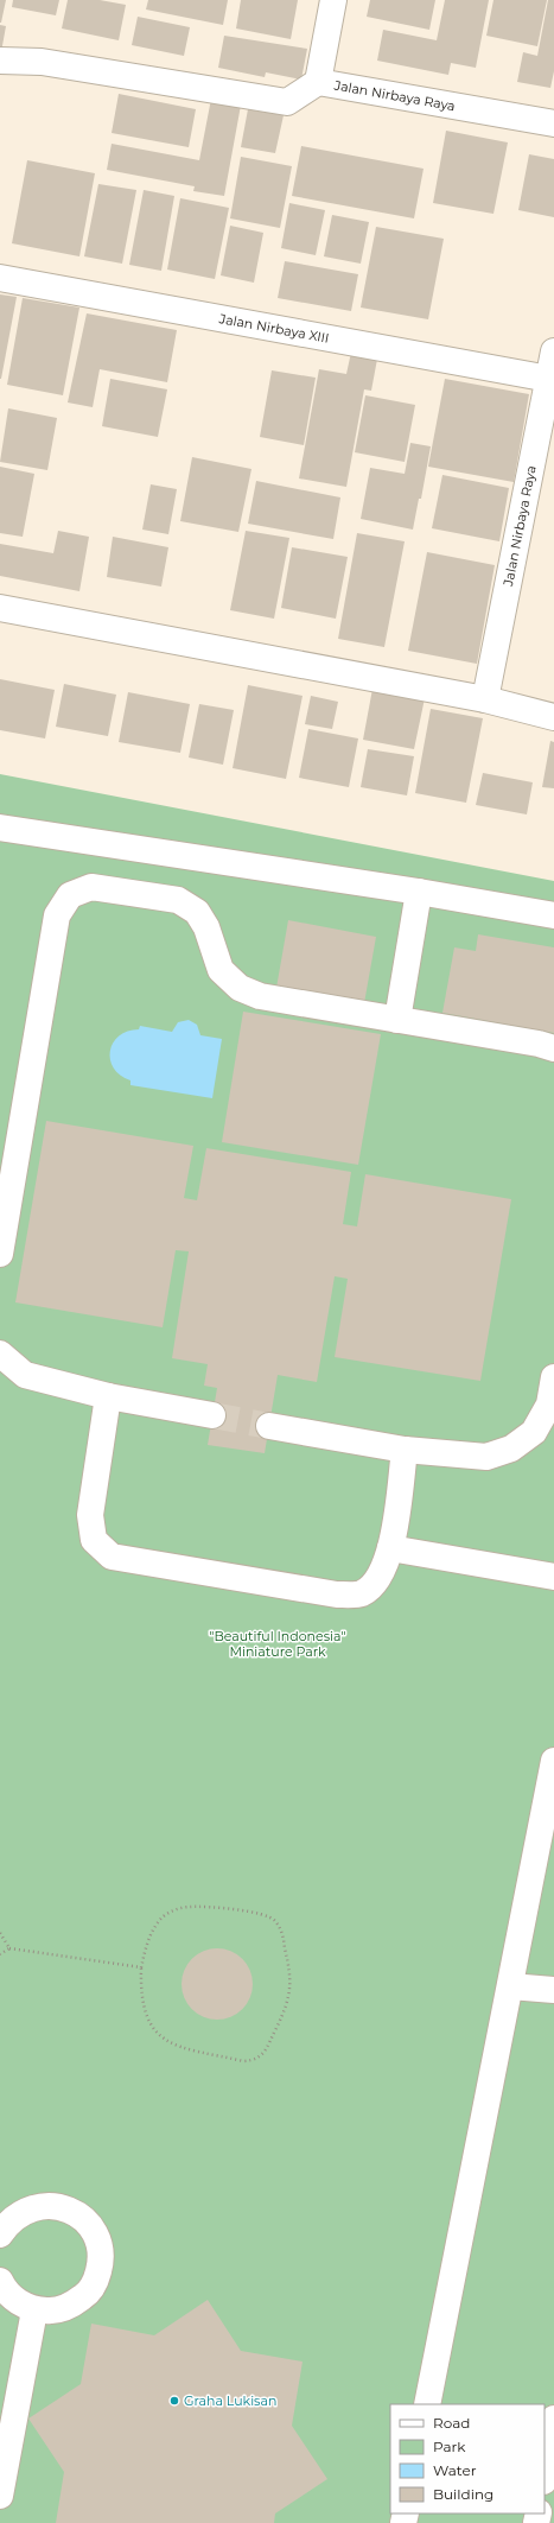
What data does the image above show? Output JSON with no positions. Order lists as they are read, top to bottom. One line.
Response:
{"streets":{"street":["Jalan Nirbaya Raya","Jalan Nirbaya XIII"]},"crossings":[["Jalan Nirbaya Raya","Jalan Nirbaya XIII"]],"parks":["\"Beautiful Indonesia\" Miniature Park"],"places":["Graha Lukisan"],"legend":["Road","Park","Water","Building"]}
